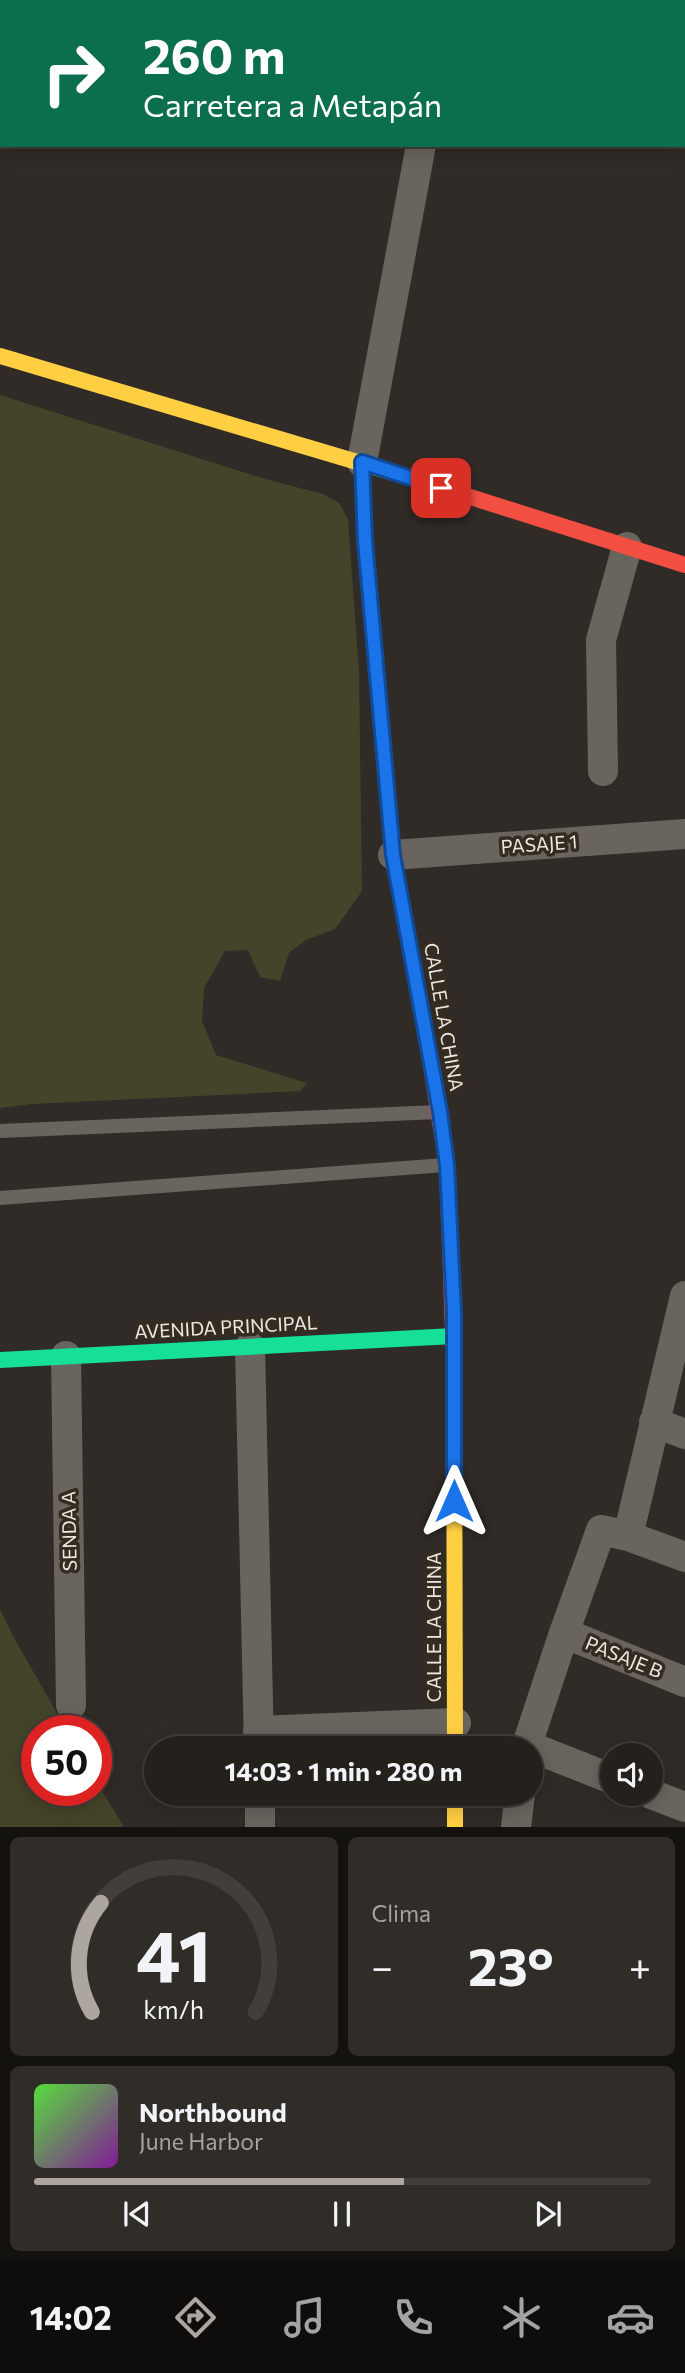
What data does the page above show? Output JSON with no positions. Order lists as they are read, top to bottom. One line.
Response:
{"streets":{"main road":["CALLE LA CHINA","AVENIDA PRINCIPAL"],"street":["PASAJE 1","SENDA A","PASAJE B"]},"crossings":[["PASAJE 1","CALLE LA CHINA"],["CALLE LA CHINA","AVENIDA PRINCIPAL"],["AVENIDA PRINCIPAL","SENDA A"]],"page":{"turn":["260 m","Carretera a Metapán"],"limit":"50","trip":"14:03 · 1 min · 280 m","tile":"Clima","heat":["−","23°","+"],"song":["Northbound","June Harbor"],"tabs":"14:02","gauge":["41","km/h"]}}
